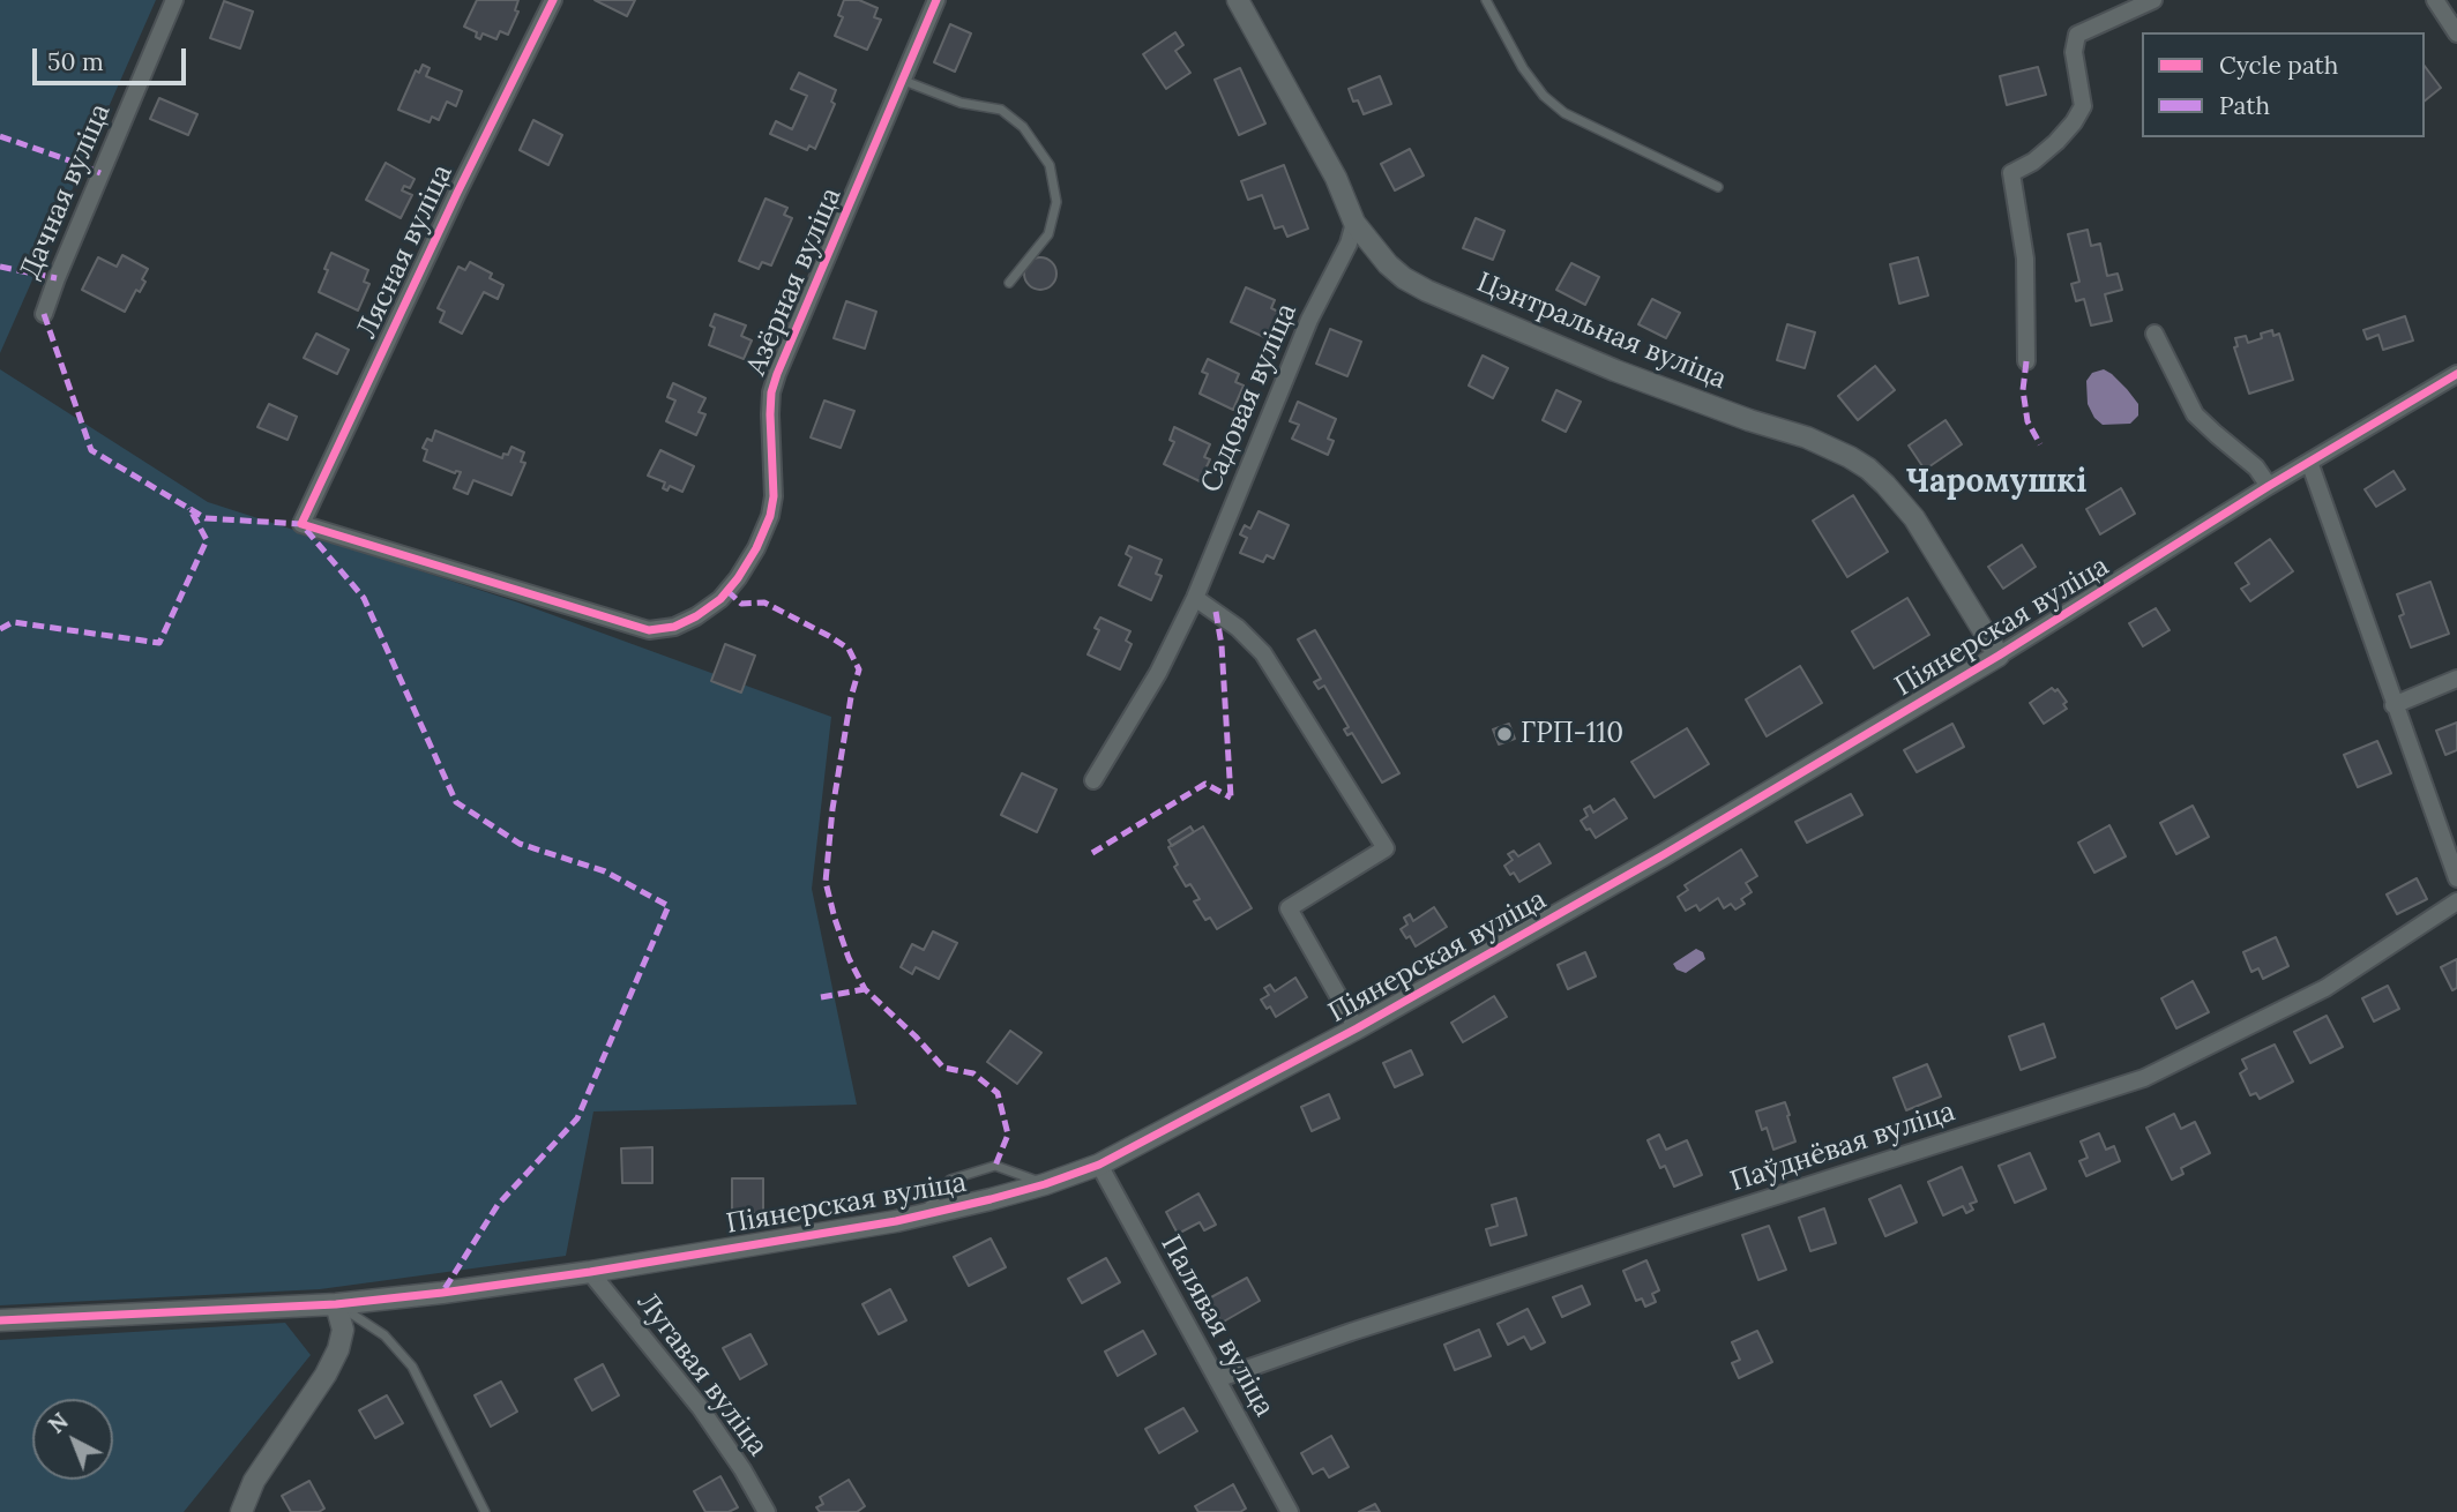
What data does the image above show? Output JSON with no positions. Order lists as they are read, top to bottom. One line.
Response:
{"streets":{"street":["Дачная вуліца","Лясная вуліца","Азёрная вуліца","Цэнтральная вуліца","Садовая вуліца","Піянерская вуліца","Паўднёвая вуліца","Палявая вуліца","Лугавая вуліца"]},"crossings":[["Лясная вуліца","Азёрная вуліца"],["Цэнтральная вуліца","Садовая вуліца"],["Цэнтральная вуліца","Піянерская вуліца"],["Піянерская вуліца","Палявая вуліца"],["Піянерская вуліца","Лугавая вуліца"],["Паўднёвая вуліца","Палявая вуліца"]],"districts":["Чаромушкі"],"places":["ГРП-110"],"legend":["Cycle path","Path"],"scale_bar":"50 m","north":"top left"}
